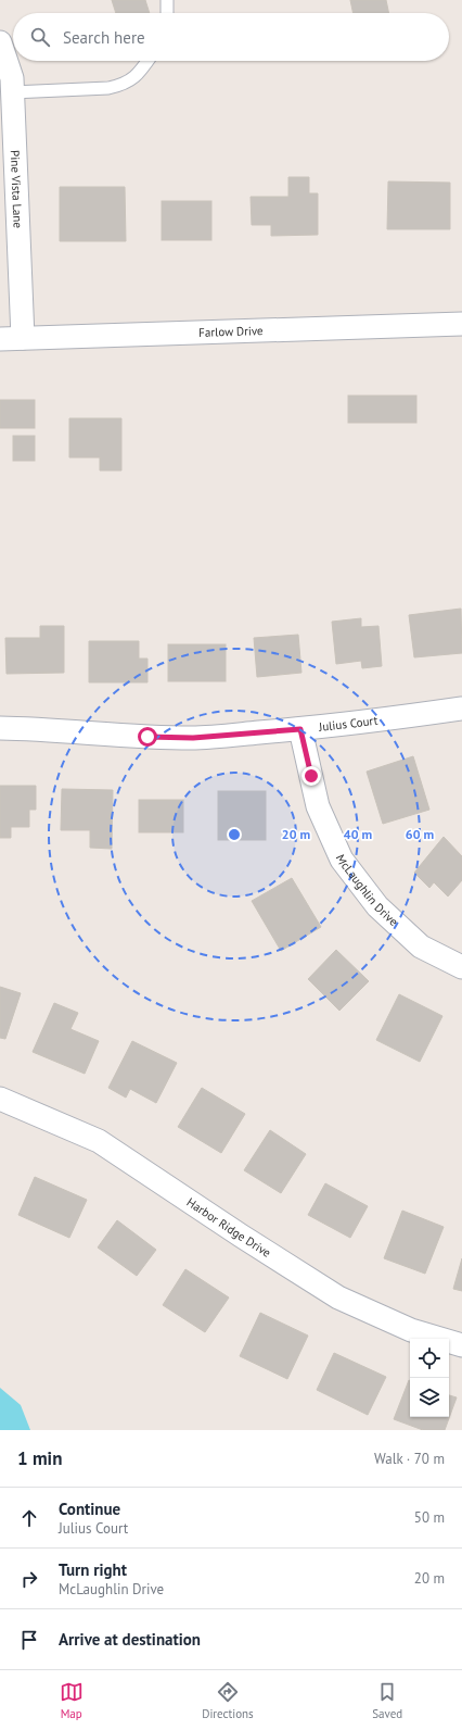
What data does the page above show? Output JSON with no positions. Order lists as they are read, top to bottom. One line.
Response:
{"streets":{"street":["Pine Vista Lane","Farlow Drive","Julius Court","McLaughlin Drive","Harbor Ridge Drive"]},"crossings":[["Pine Vista Lane","Farlow Drive"],["Julius Court","McLaughlin Drive"]],"page":{"search":"Search here","heading":["1 min","Walk · 70 m"],"list":[["Continue","Julius Court","50 m"],["Turn right","McLaughlin Drive","20 m"],"Arrive at destination"],"nav":["Map","Directions","Saved"]},"rings":["20 m","40 m","60 m"]}
